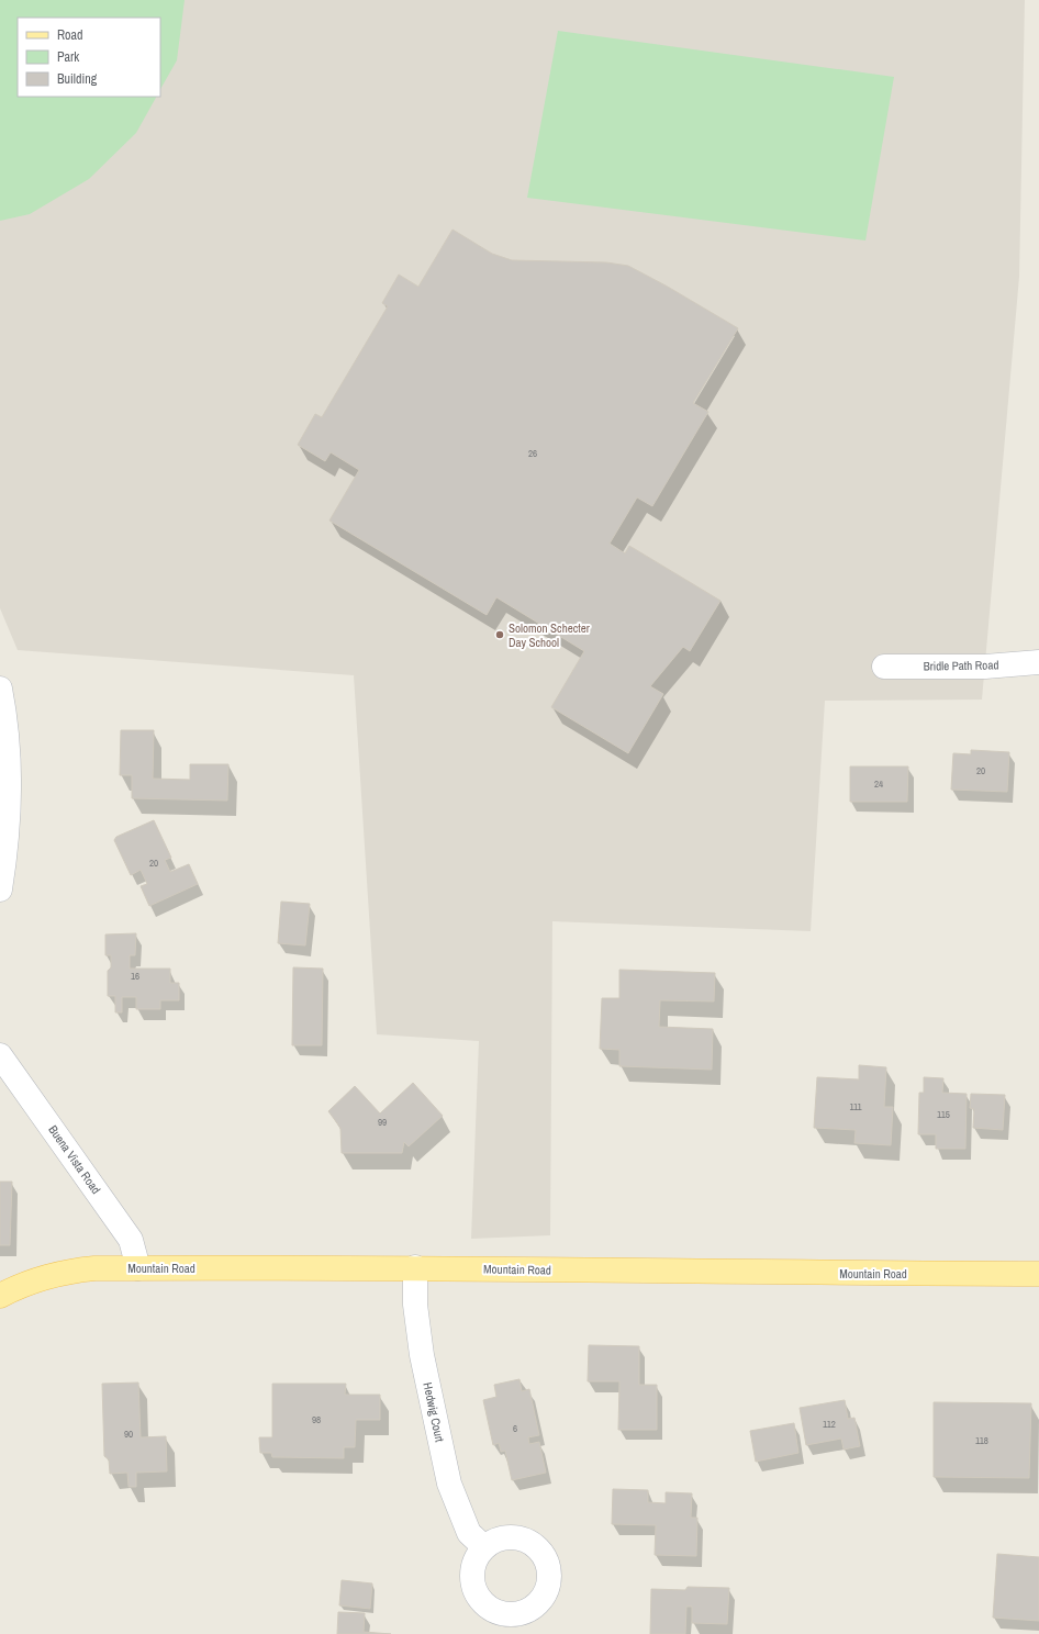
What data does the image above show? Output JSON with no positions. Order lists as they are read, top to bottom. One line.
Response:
{"streets":{"main road":["Mountain Road"],"street":["Bridle Path Road","Buena Vista Road","Hedwig Court"]},"crossings":[["Buena Vista Road","Mountain Road"],["Mountain Road","Hedwig Court"]],"places":["Solomon Schecter Day School"],"house_numbers":["26","20","24","20","16","111","115","99","98","112","6","90","118"],"legend":["Road","Park","Building"]}
